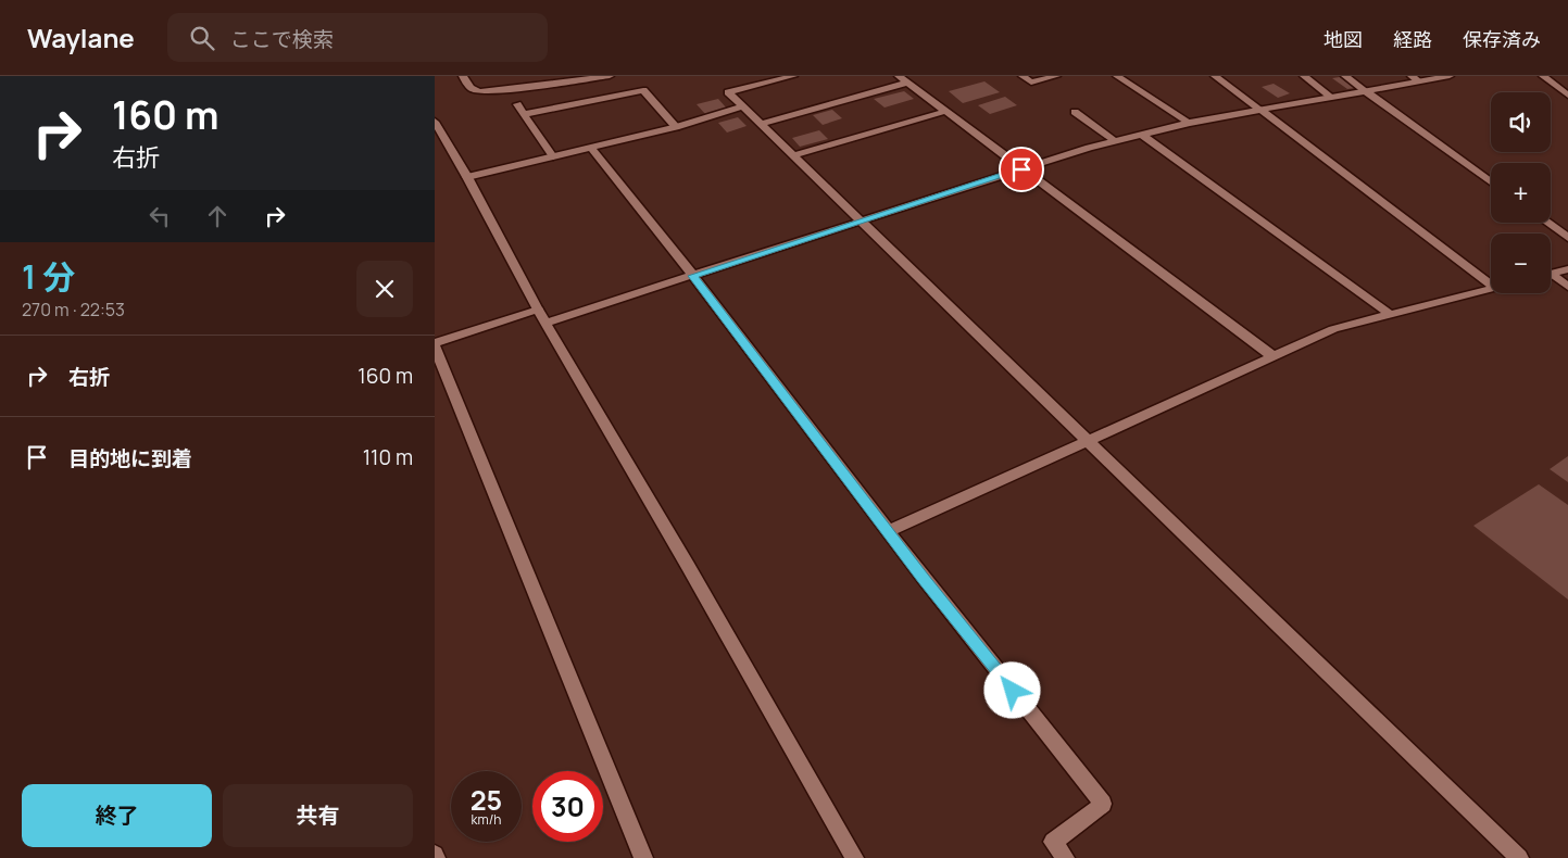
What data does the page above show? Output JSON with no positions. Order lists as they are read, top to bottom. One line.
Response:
{"page":{"header":"Waylane","search":"ここで検索","nav":["地図","経路","保存済み"],"turn":["160 m","右折"],"map_buttons":["+","−"],"heading":["1 分","270 m · 22:53"],"list":[{"name":"右折","value":"160 m"},{"name":"目的地に到着","value":"110 m"}],"speed":"25 km/h","limit":"30","buttons":["終了","共有"]}}
